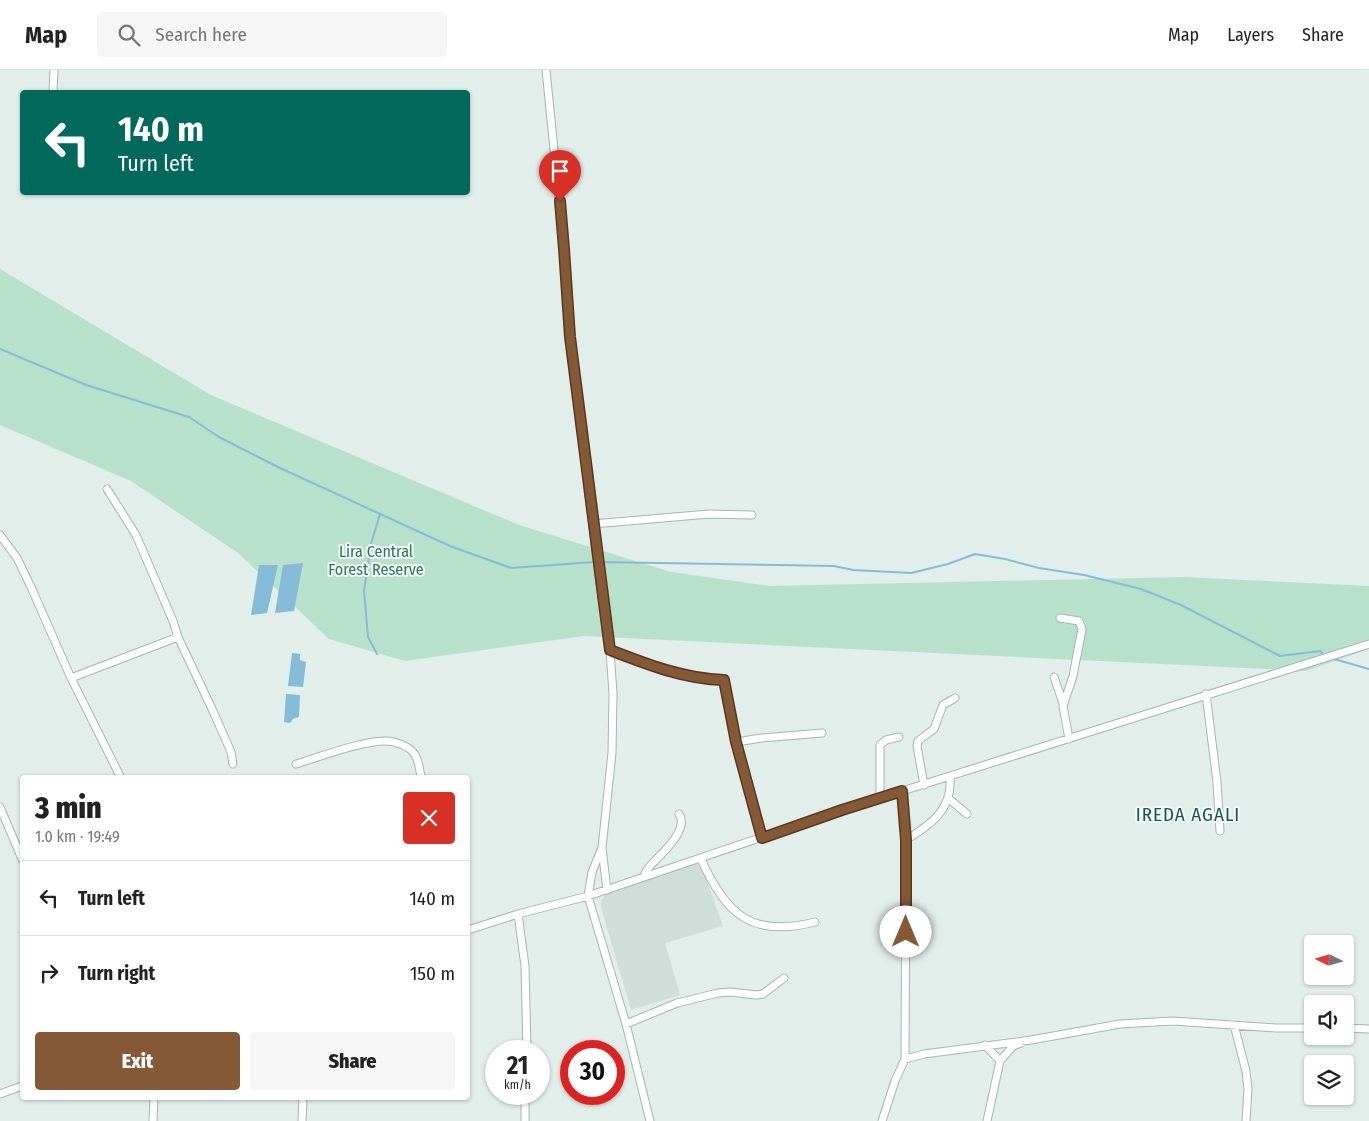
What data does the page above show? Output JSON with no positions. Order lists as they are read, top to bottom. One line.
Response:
{"districts":["IREDA AGALI"],"parks":["Lira Central Forest Reserve"],"north":"left","page":{"header":"Map","search":"Search here","nav":["Map","Layers","Share"],"turn":["140 m","Turn left"],"heading":["3 min","1.0 km · 19:49"],"list":[{"name":"Turn left","value":"140 m"},{"name":"Turn right","value":"150 m"}],"buttons":["Exit","Share"],"speed":"21 km/h","limit":"30"}}
